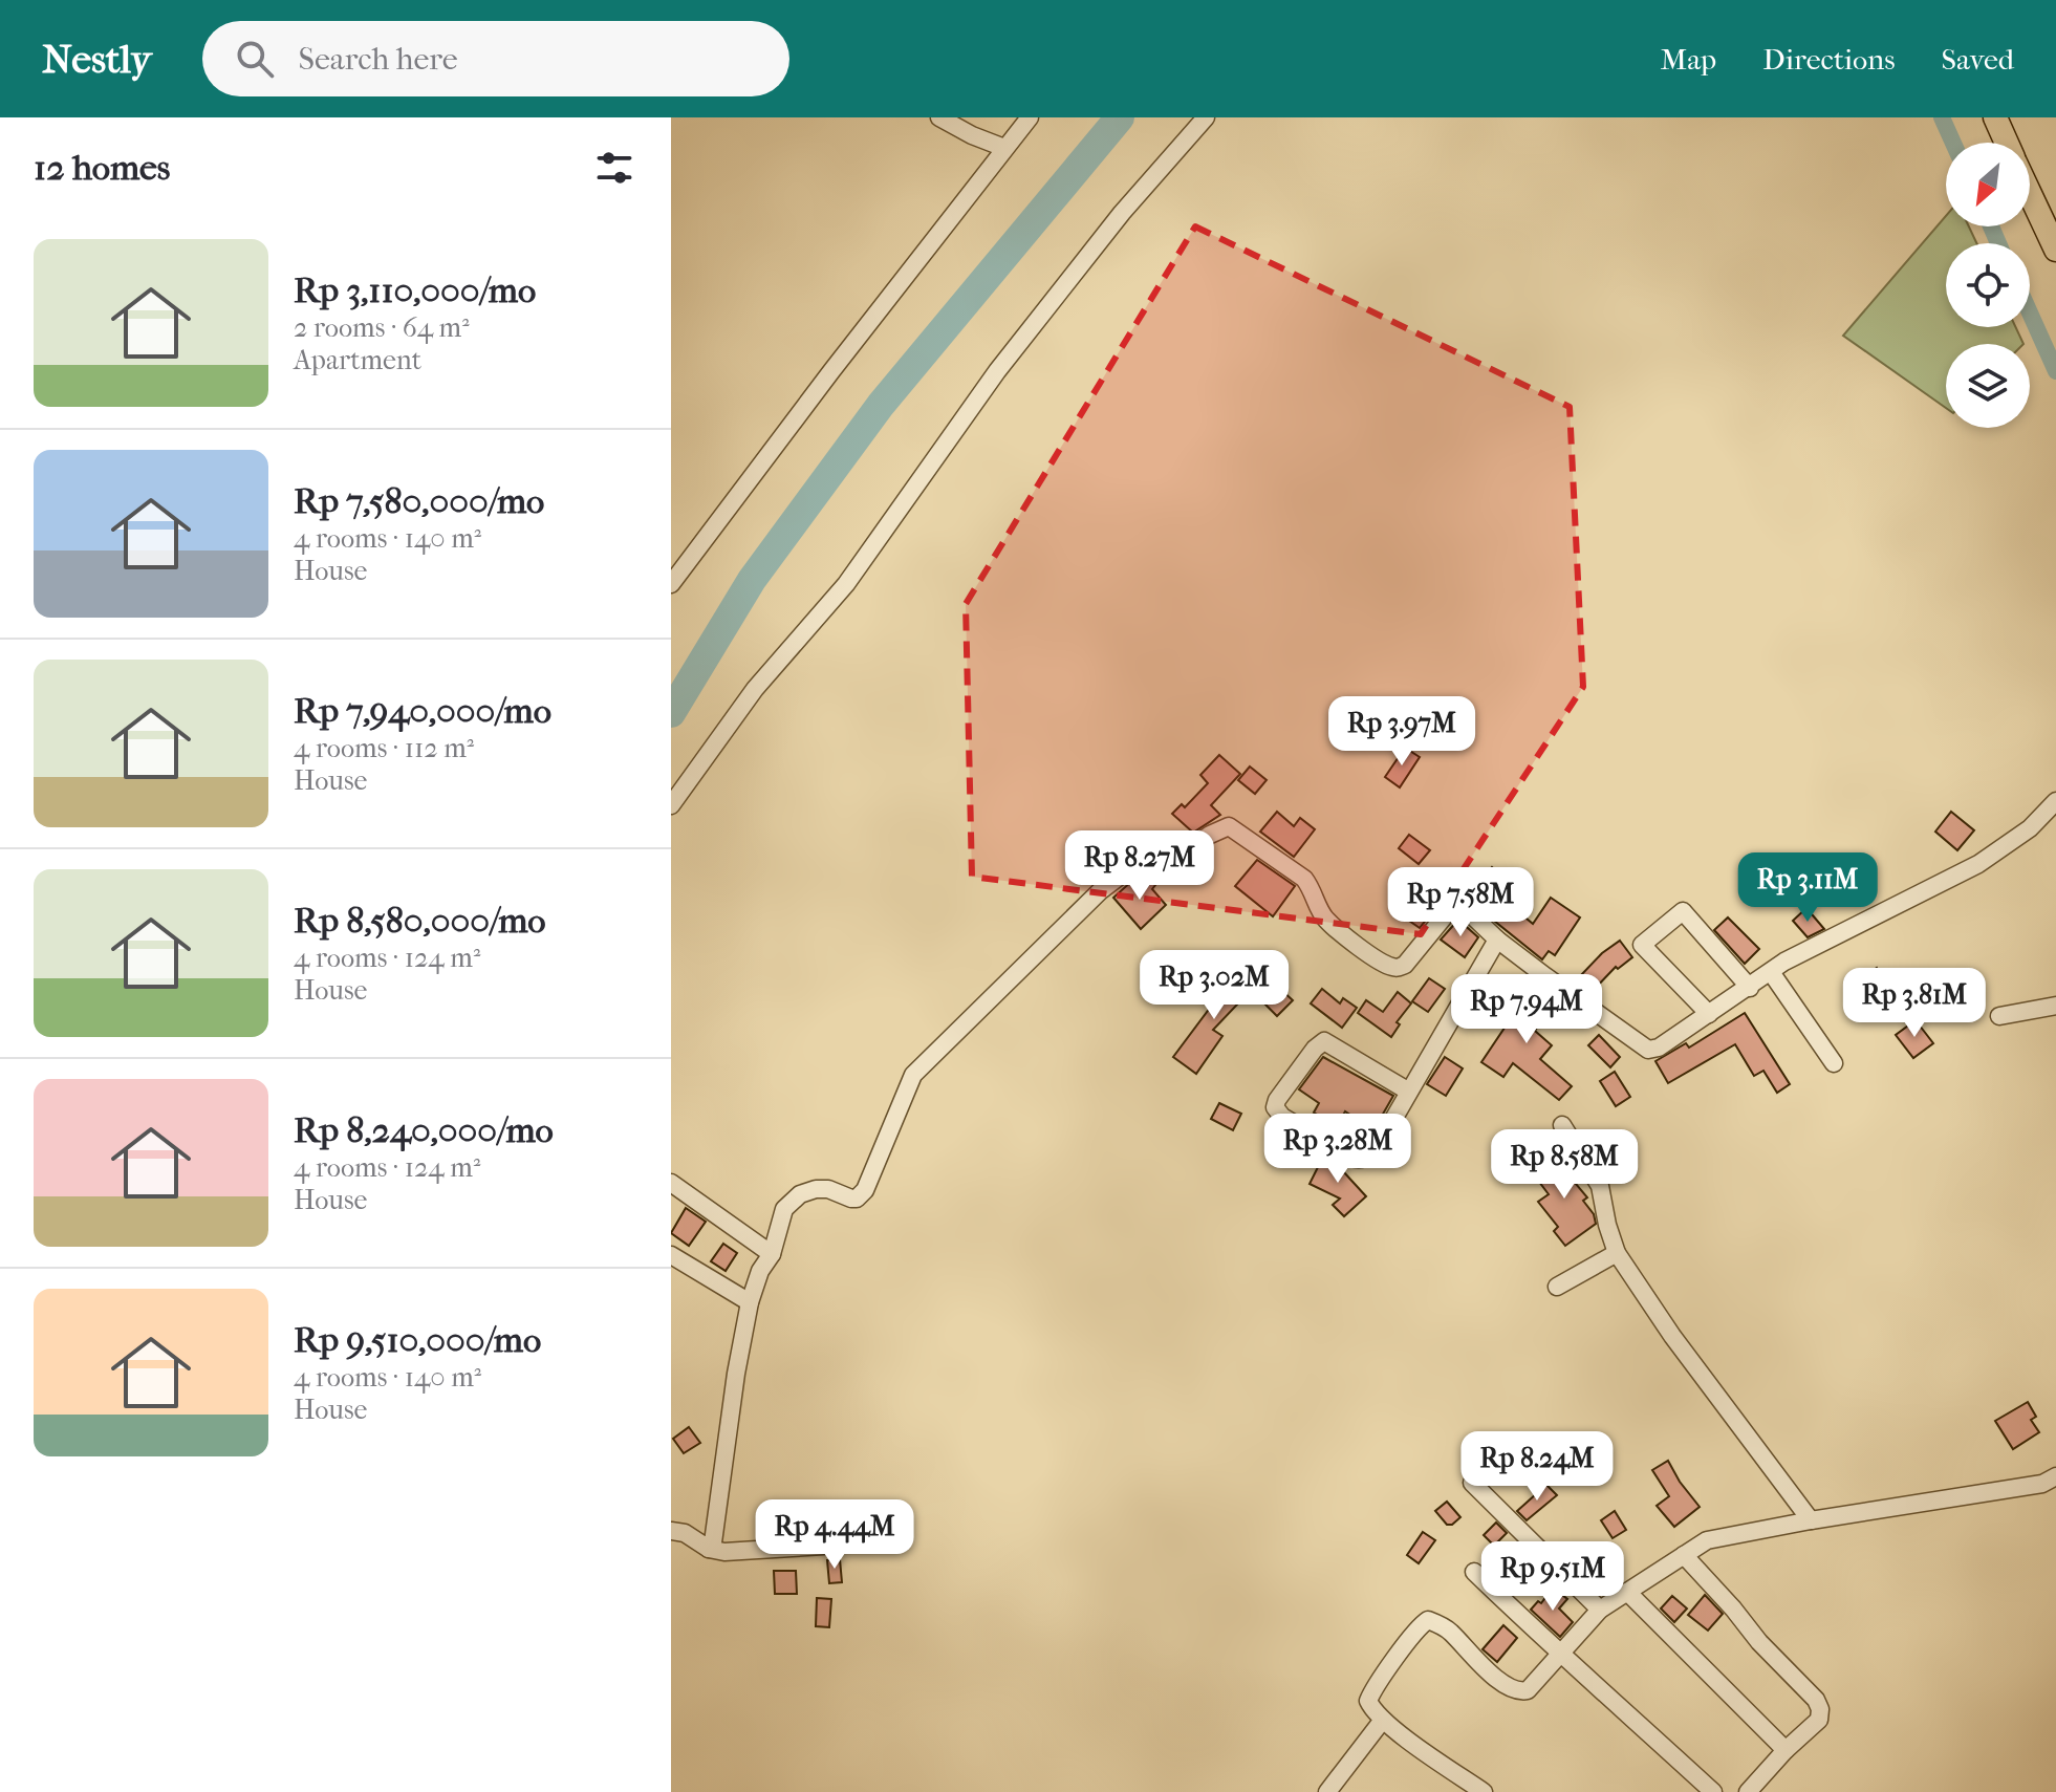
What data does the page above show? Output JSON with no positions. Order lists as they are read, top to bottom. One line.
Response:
{"north":"bottom left","page":{"header":"Nestly","search":"Search here","nav":["Map","Directions","Saved"],"heading":"12 homes","list":[{"name":"Rp 3,110,000/mo","note":"2 rooms · 64 m² · Apartment"},{"name":"Rp 7,580,000/mo","note":"4 rooms · 140 m² · House"},{"name":"Rp 7,940,000/mo","note":"4 rooms · 112 m² · House"},{"name":"Rp 8,580,000/mo","note":"4 rooms · 124 m² · House"},{"name":"Rp 8,240,000/mo","note":"4 rooms · 124 m² · House"},{"name":"Rp 9,510,000/mo","note":"4 rooms · 140 m² · House"}],"price":["Rp 3.97M","Rp 8.27M","Rp 3.11M","Rp 7.58M","Rp 3.02M","Rp 3.81M","Rp 7.94M","Rp 3.28M","Rp 8.58M","Rp 8.24M","Rp 4.44M","Rp 9.51M"]}}
